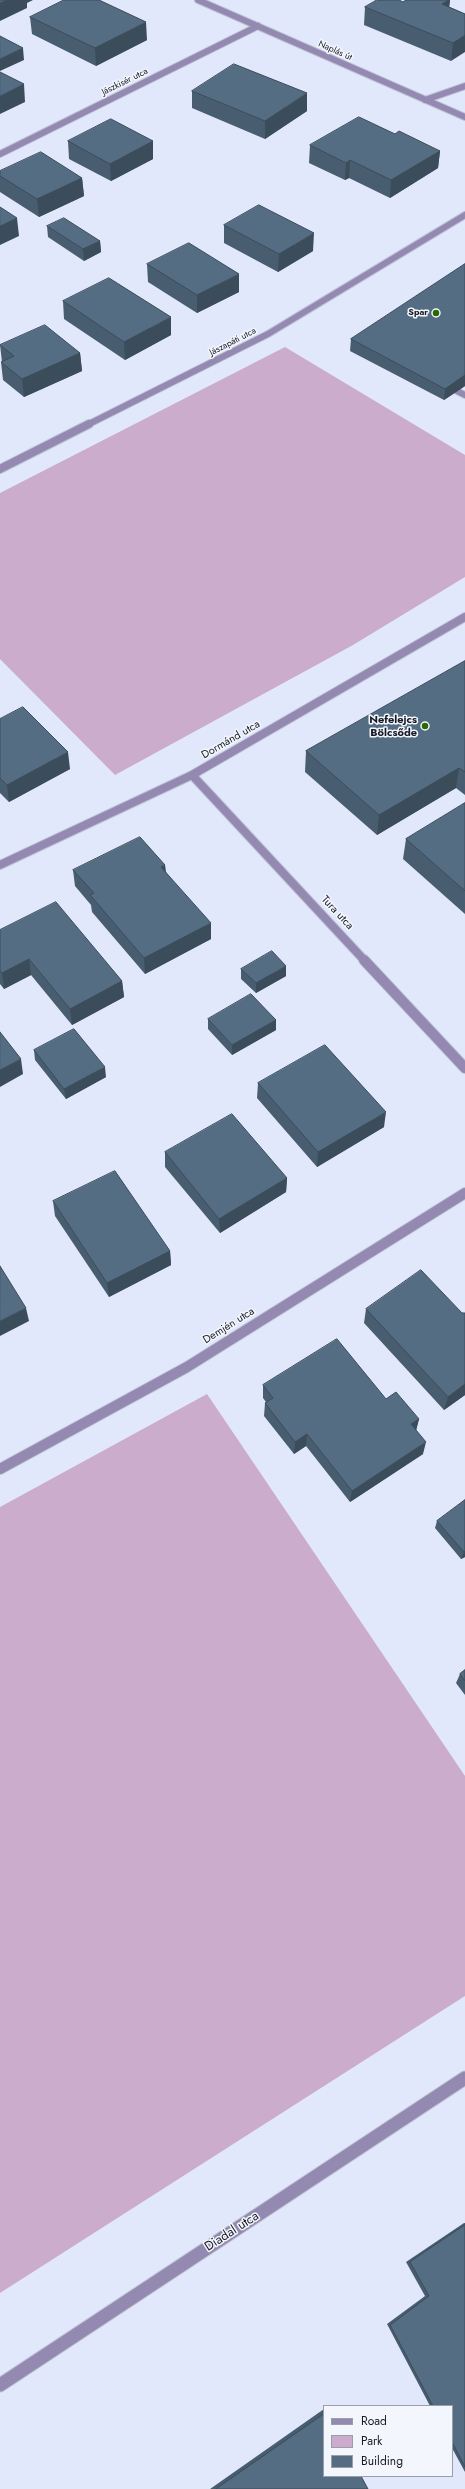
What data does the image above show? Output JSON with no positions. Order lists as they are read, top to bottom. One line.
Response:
{"streets":{"street":["Naplás út","Jászkisér utca","Jászapáti utca","Dormánd utca","Tura utca","Demjén utca","Diadal utca"]},"crossings":[["Naplás út","Jászkisér utca"],["Dormánd utca","Tura utca"]],"places":["Spar","Nefelejcs Bölcsőde"],"legend":["Road","Park","Building"]}
